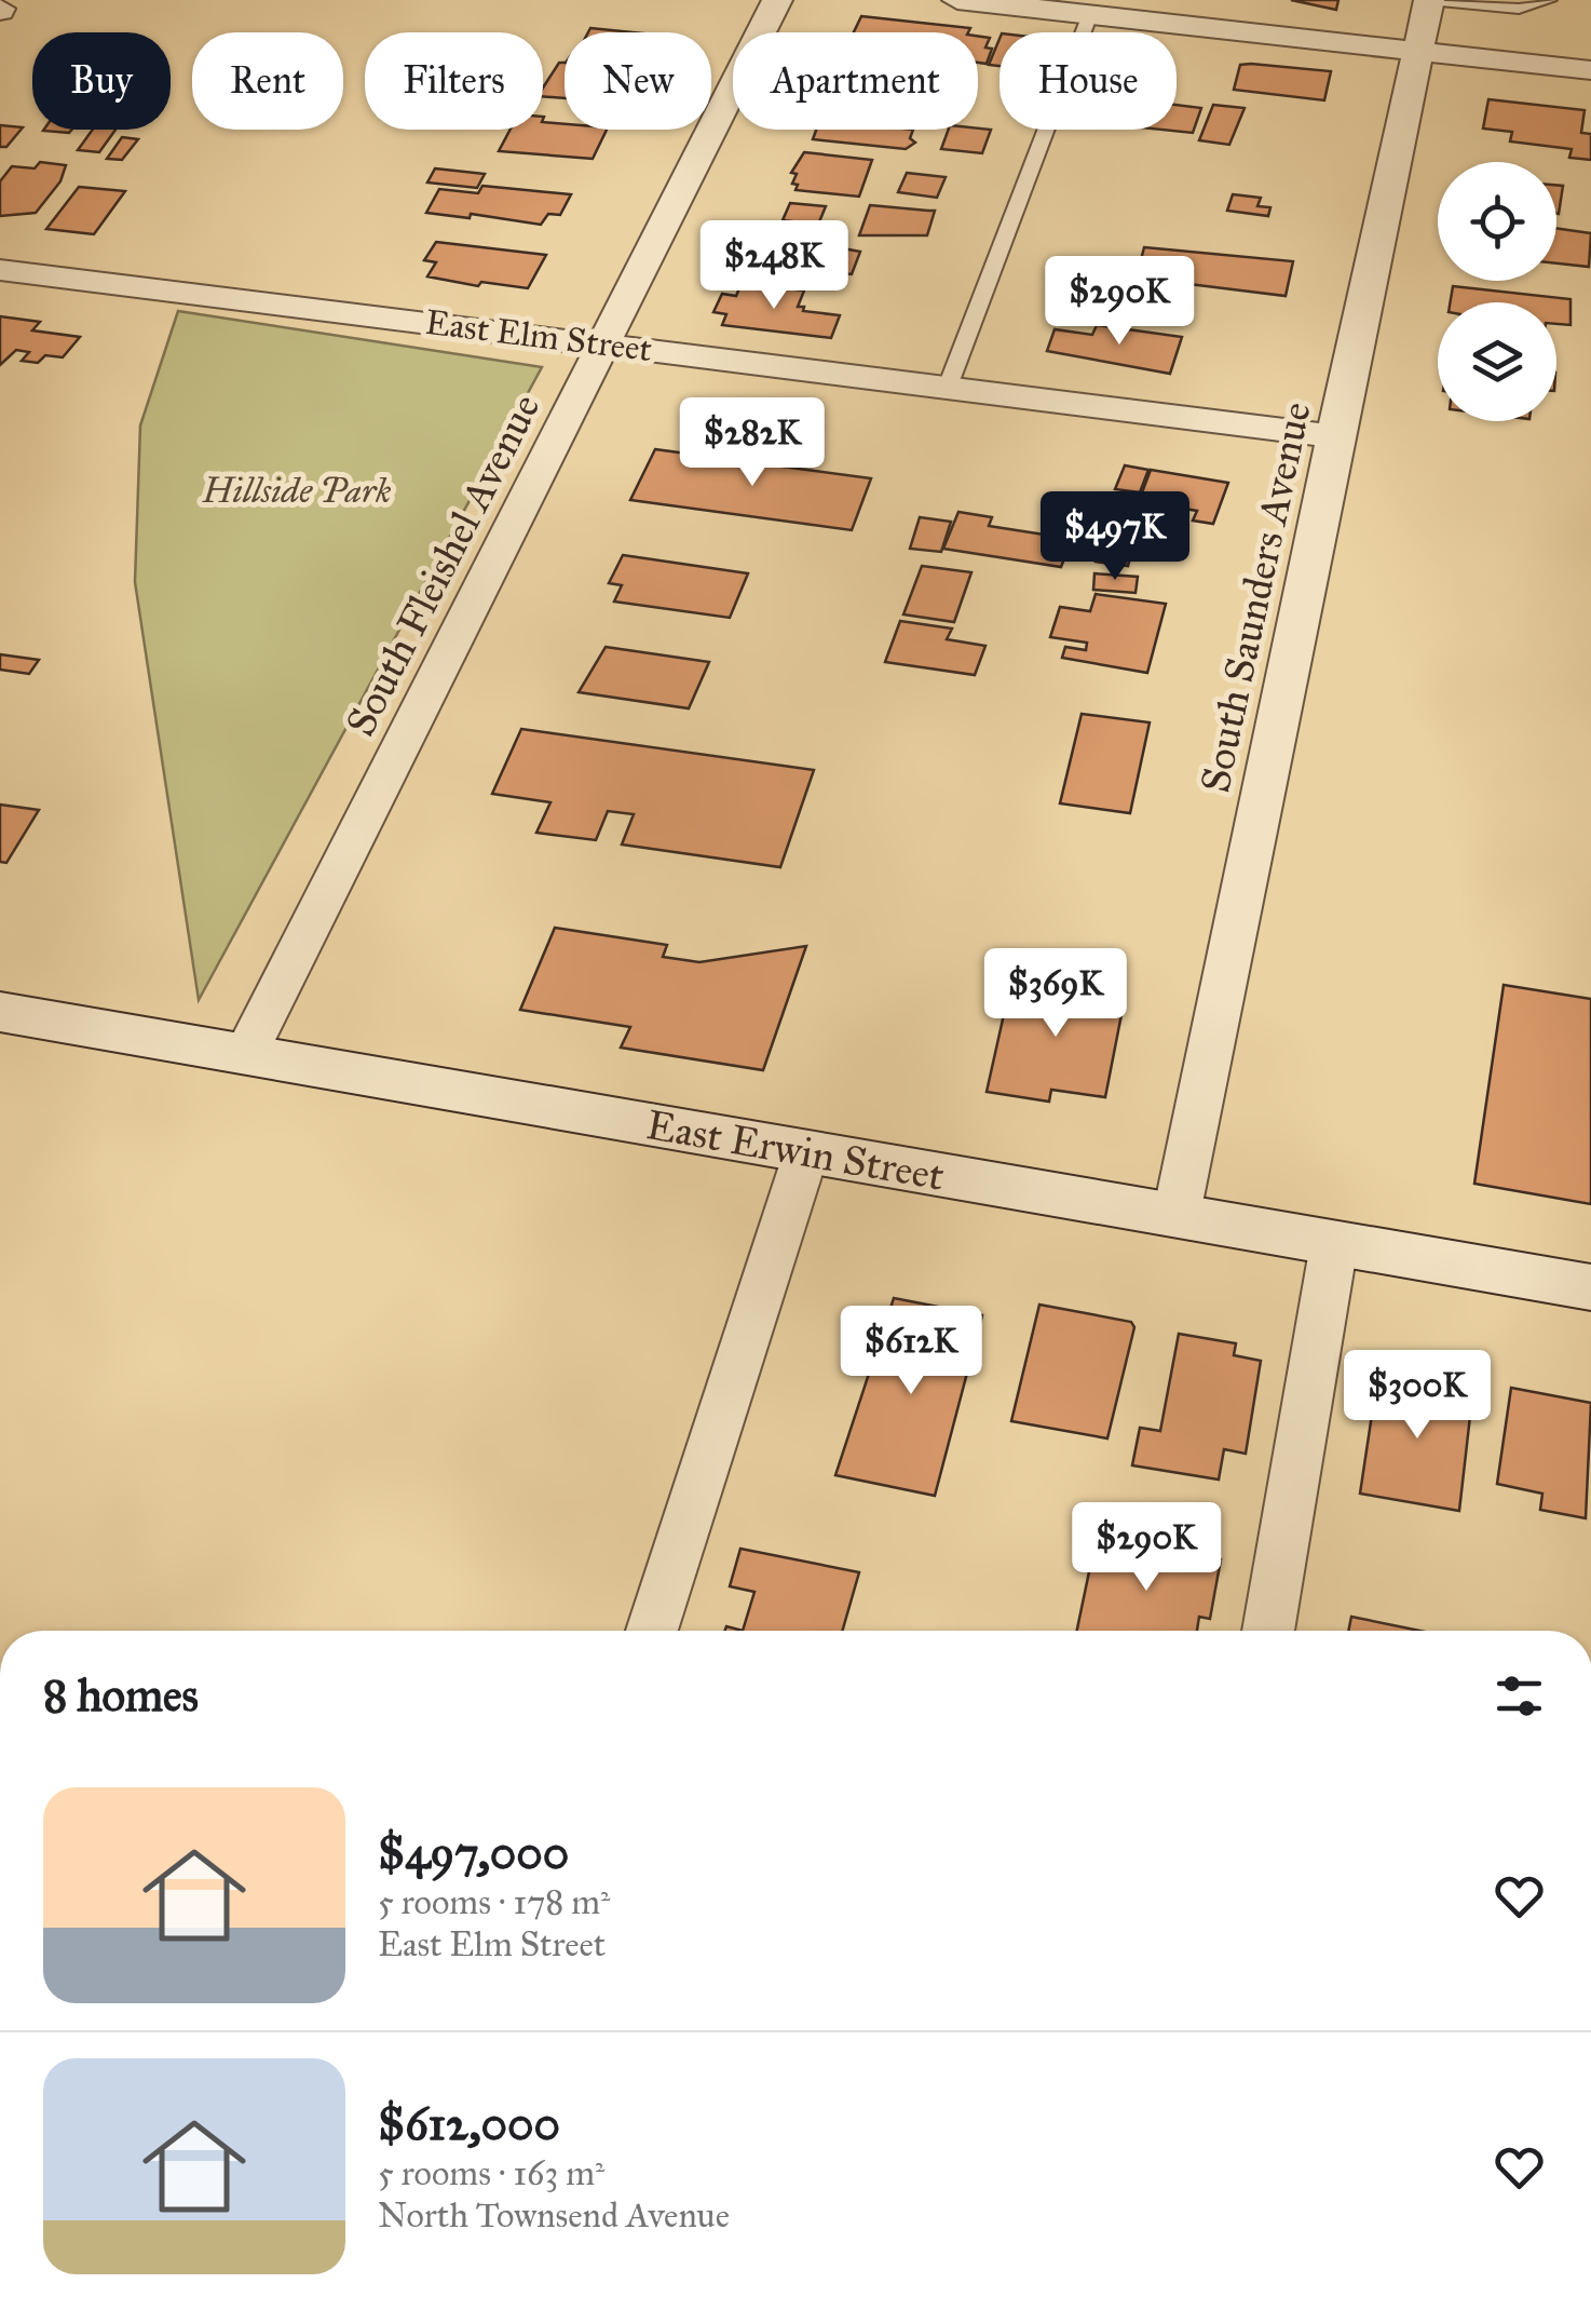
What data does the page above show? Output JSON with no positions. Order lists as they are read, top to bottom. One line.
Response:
{"streets":{"main road":["East Erwin Street"],"street":["East Elm Street","South Fleishel Avenue","South Saunders Avenue"]},"crossings":[["East Elm Street","South Fleishel Avenue"],["East Elm Street","South Saunders Avenue"],["South Fleishel Avenue","East Erwin Street"],["South Saunders Avenue","East Erwin Street"]],"parks":["Hillside Park"],"page":{"chip":["Buy","Rent","Filters","New","Apartment","House"],"price":["$248K","$290K","$282K","$497K","$369K","$612K","$300K","$290K"],"heading":"8 homes","list":[{"name":"$497,000","note":"5 rooms · 178 m² · East Elm Street"},{"name":"$612,000","note":"5 rooms · 163 m² · North Townsend Avenue"}]}}
